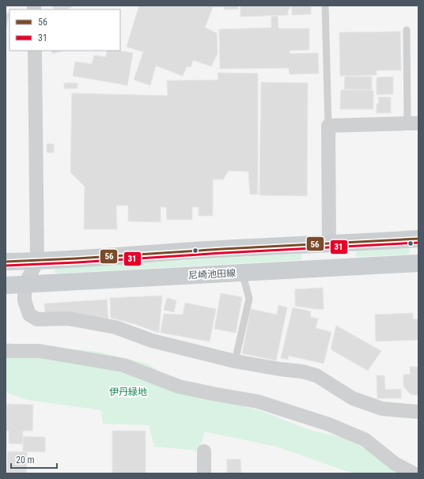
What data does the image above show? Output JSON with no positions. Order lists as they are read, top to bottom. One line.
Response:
{"streets":{"main road":["尼崎池田線"]},"parks":["伊丹緑地"],"lines":["transit line 56","transit line 31"],"legend":["56","31"],"scale_bar":"20 m"}
